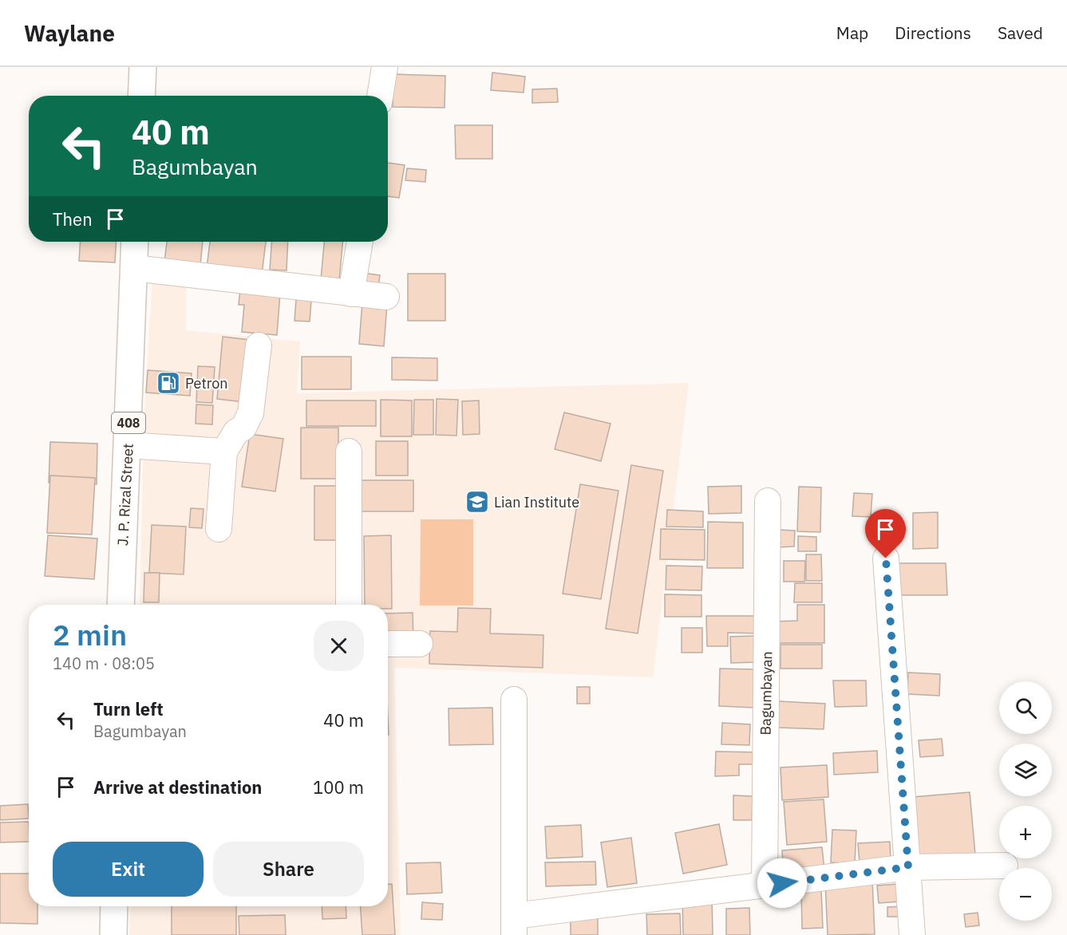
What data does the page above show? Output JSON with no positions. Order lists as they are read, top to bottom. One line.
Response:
{"streets":{"main road":["408","J. P. Rizal Street"],"street":["Bagumbayan"]},"places":{"fuel station":["Petron"],"school or university":["Lian Institute"]},"page":{"header":"Waylane","nav":["Map","Directions","Saved"],"turn":["40 m","Bagumbayan"],"then":"Then","heading":["2 min","140 m · 08:05"],"map_buttons":["+","−"],"list":[{"name":"Turn left","note":"Bagumbayan","value":"40 m"},{"name":"Arrive at destination","value":"100 m"}],"buttons":["Exit","Share"]}}
